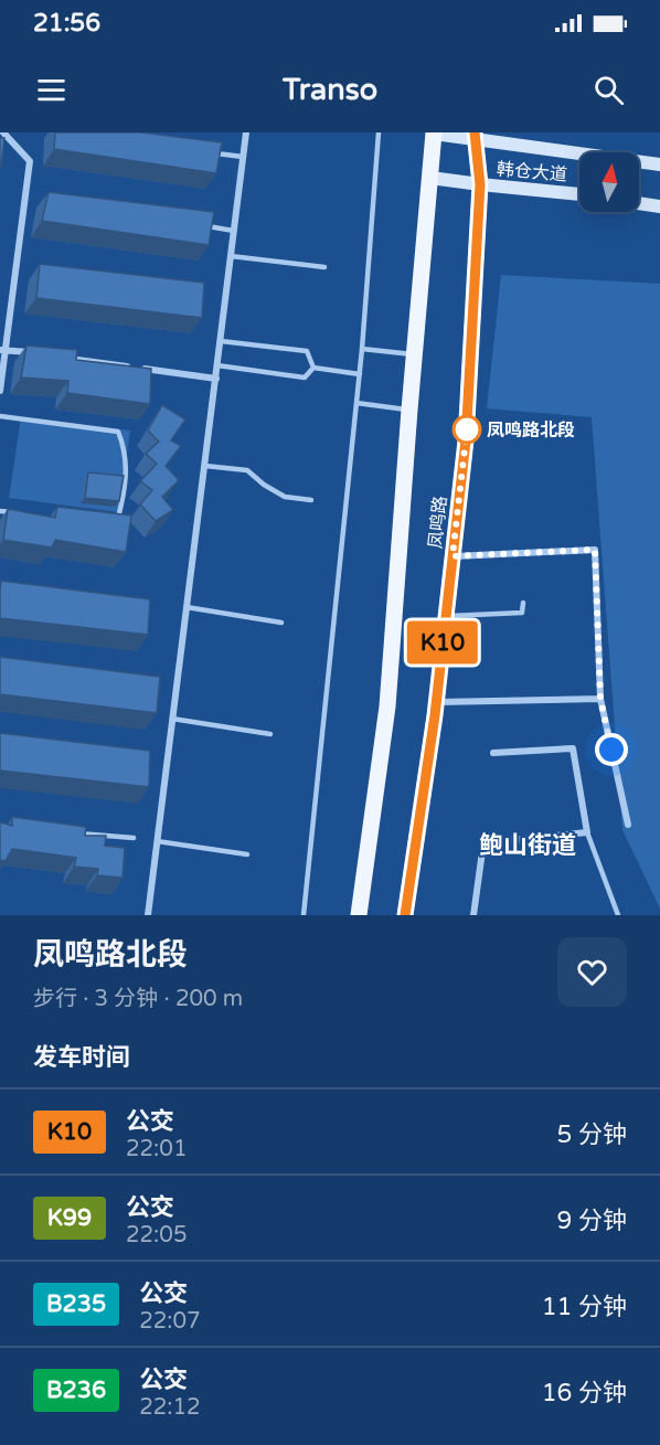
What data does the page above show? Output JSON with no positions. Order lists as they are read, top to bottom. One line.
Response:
{"streets":{"main road":["韩仓大道","凤鸣路"]},"crossings":[["韩仓大道","凤鸣路"]],"districts":["鲍山街道"],"places":["凤鸣路北段"],"lines":["bus line K10"],"north":"top","page":{"status":"21:56","header":"Transo","on_map":"K10","heading":[["凤鸣路北段","步行 · 3 分钟 · 200 m"],"发车时间"],"list":[{"mark":"K10","name":"公交","note":"22:01","value":"5 分钟"},{"mark":"K99","name":"公交","note":"22:05","value":"9 分钟"},{"mark":"B235","name":"公交","note":"22:07","value":"11 分钟"},{"mark":"B236","name":"公交","note":"22:12","value":"16 分钟"}]}}
